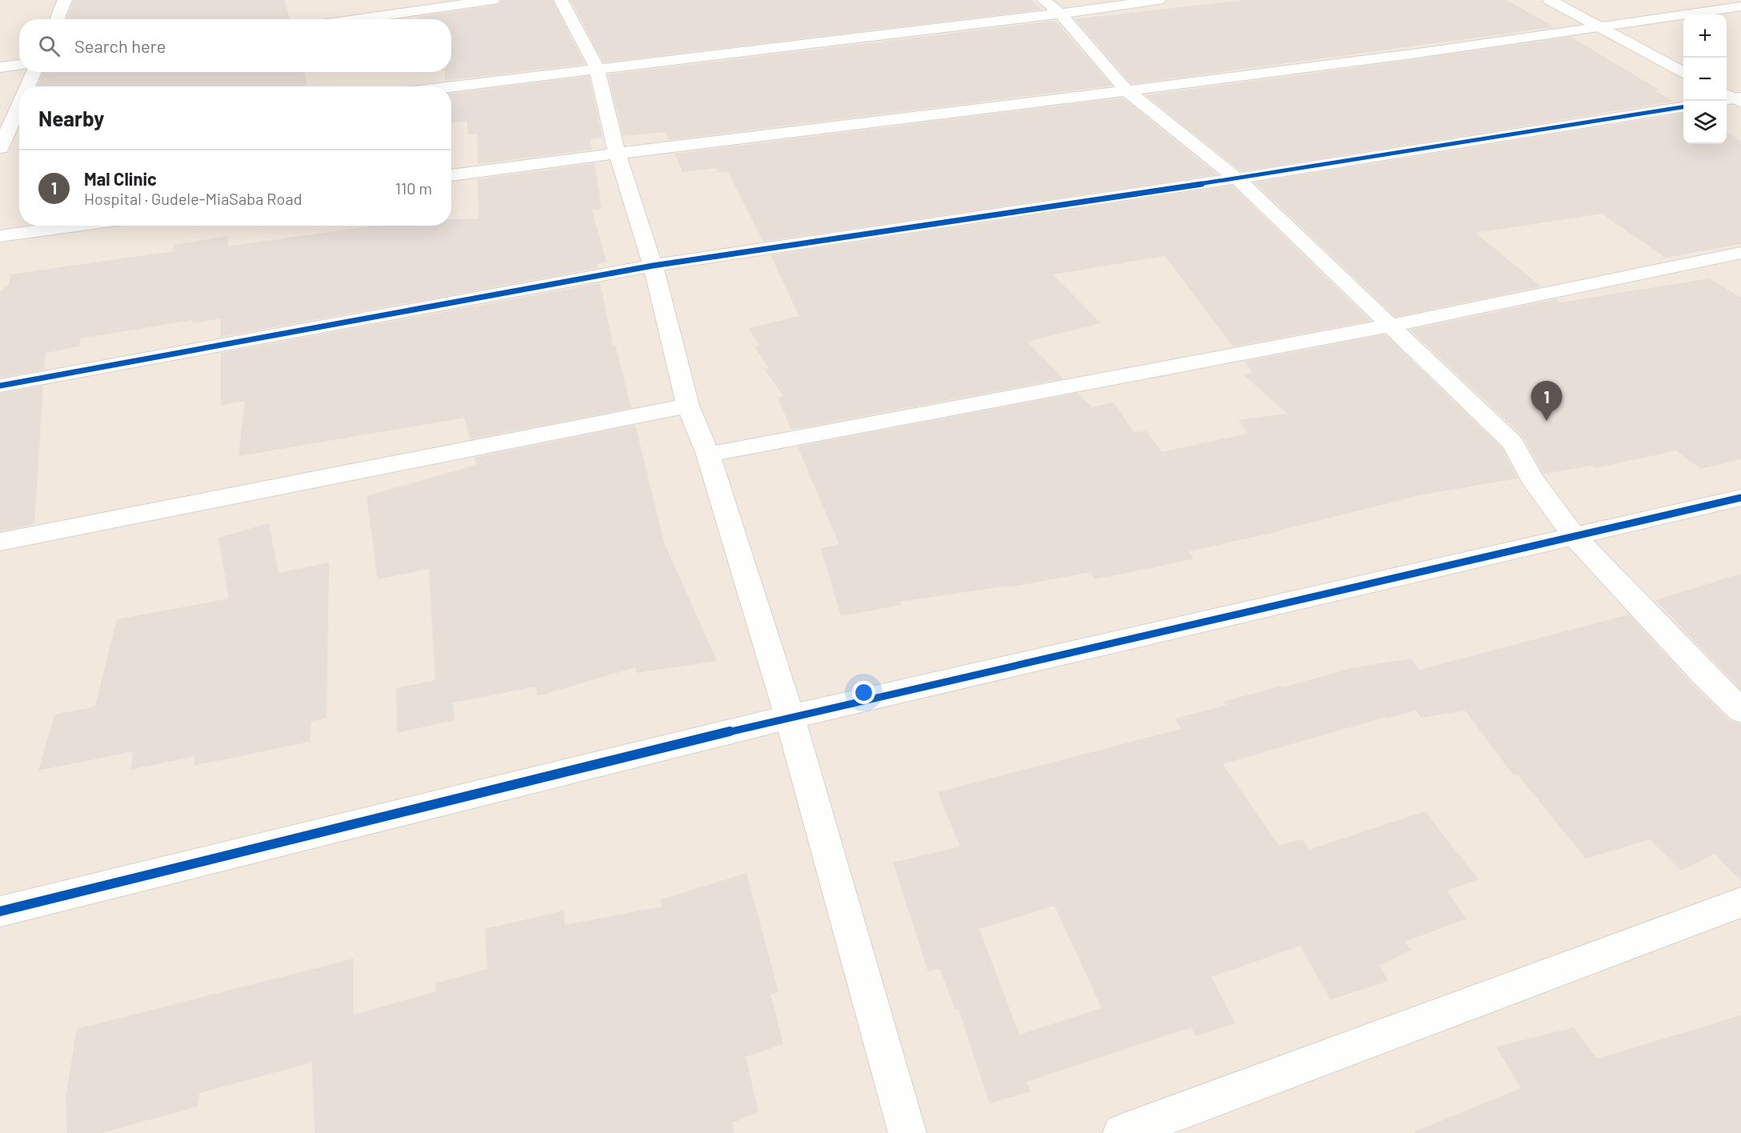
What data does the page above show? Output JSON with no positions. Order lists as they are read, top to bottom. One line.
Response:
{"page":{"map_buttons":["+","−"],"search":"Search here","heading":"Nearby","list":[{"mark":"1","name":"Mal Clinic","note":"Hospital · Gudele-MiaSaba Road","value":"110 m"}],"pins":"1"}}
